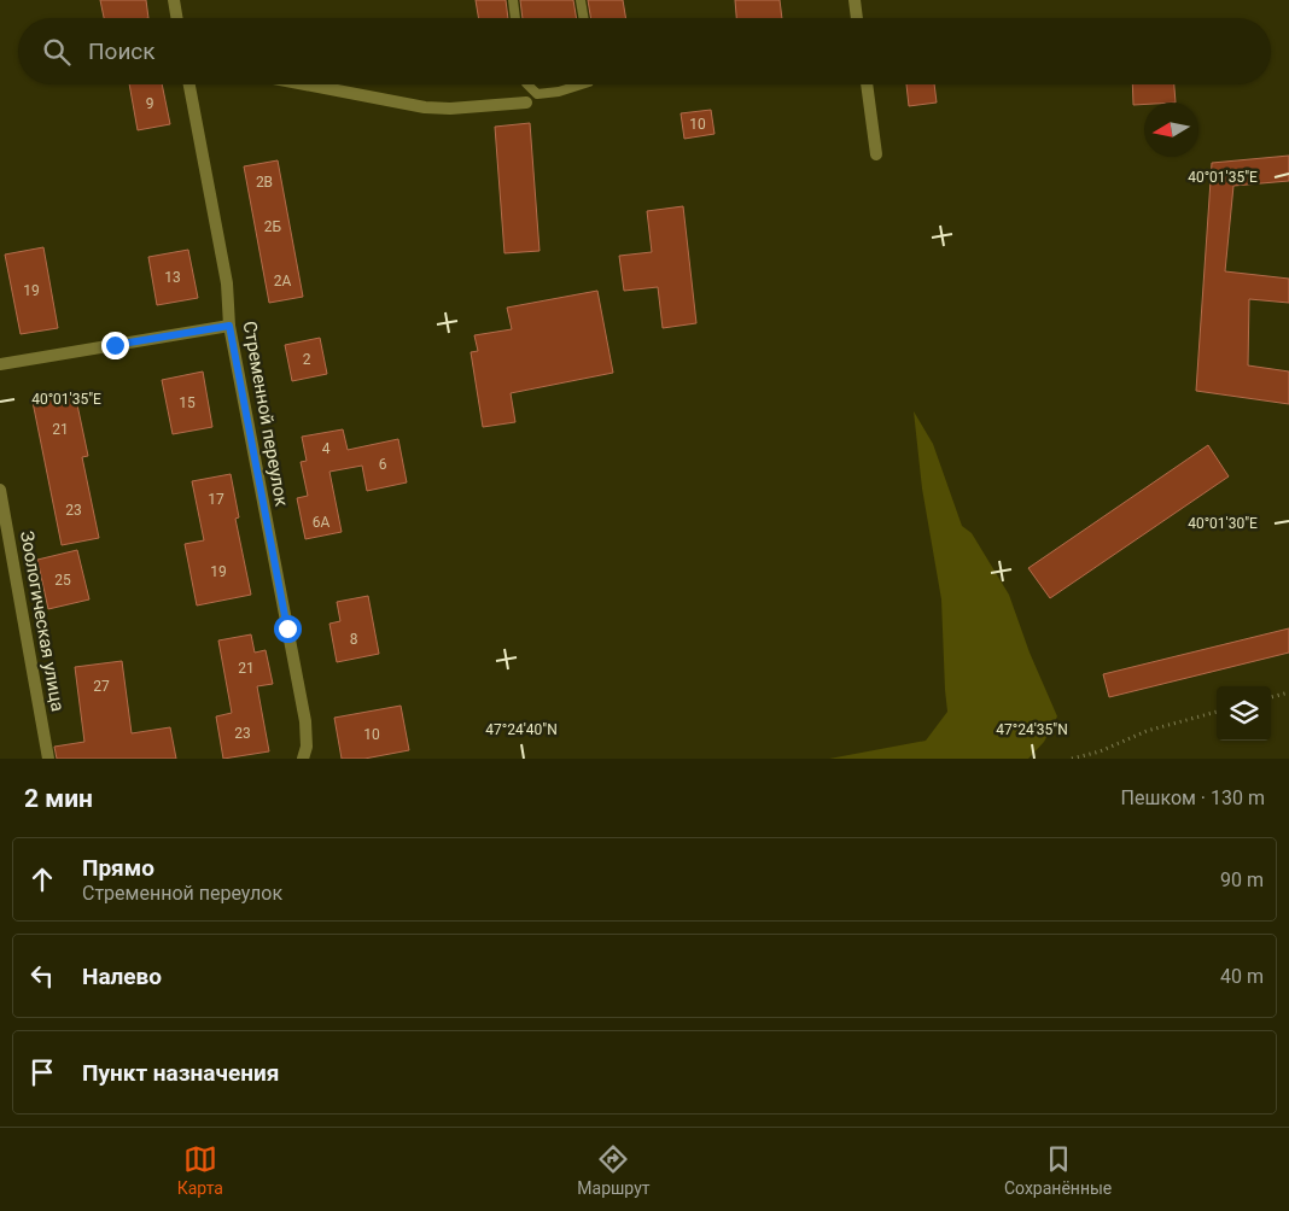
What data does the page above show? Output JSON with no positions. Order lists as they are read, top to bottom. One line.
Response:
{"streets":{"street":["Стременной переулок","Зоологическая улица"]},"house_numbers":["9","10","2В","2Б","13","2А","19","2","15","21","4","6","17","23","6А","19","25","8","21","27","23","10"],"north":"left","page":{"search":"Поиск","heading":["2 мин","Пешком · 130 m"],"list":[["Прямо","Стременной переулок","90 m"],["Налево","40 m"],"Пункт назначения"],"nav":["Карта","Маршрут","Сохранённые"]},"coordinates":["40°01'35\"E","40°01'30\"E","47°24'40\"N","47°24'35\"N"]}
